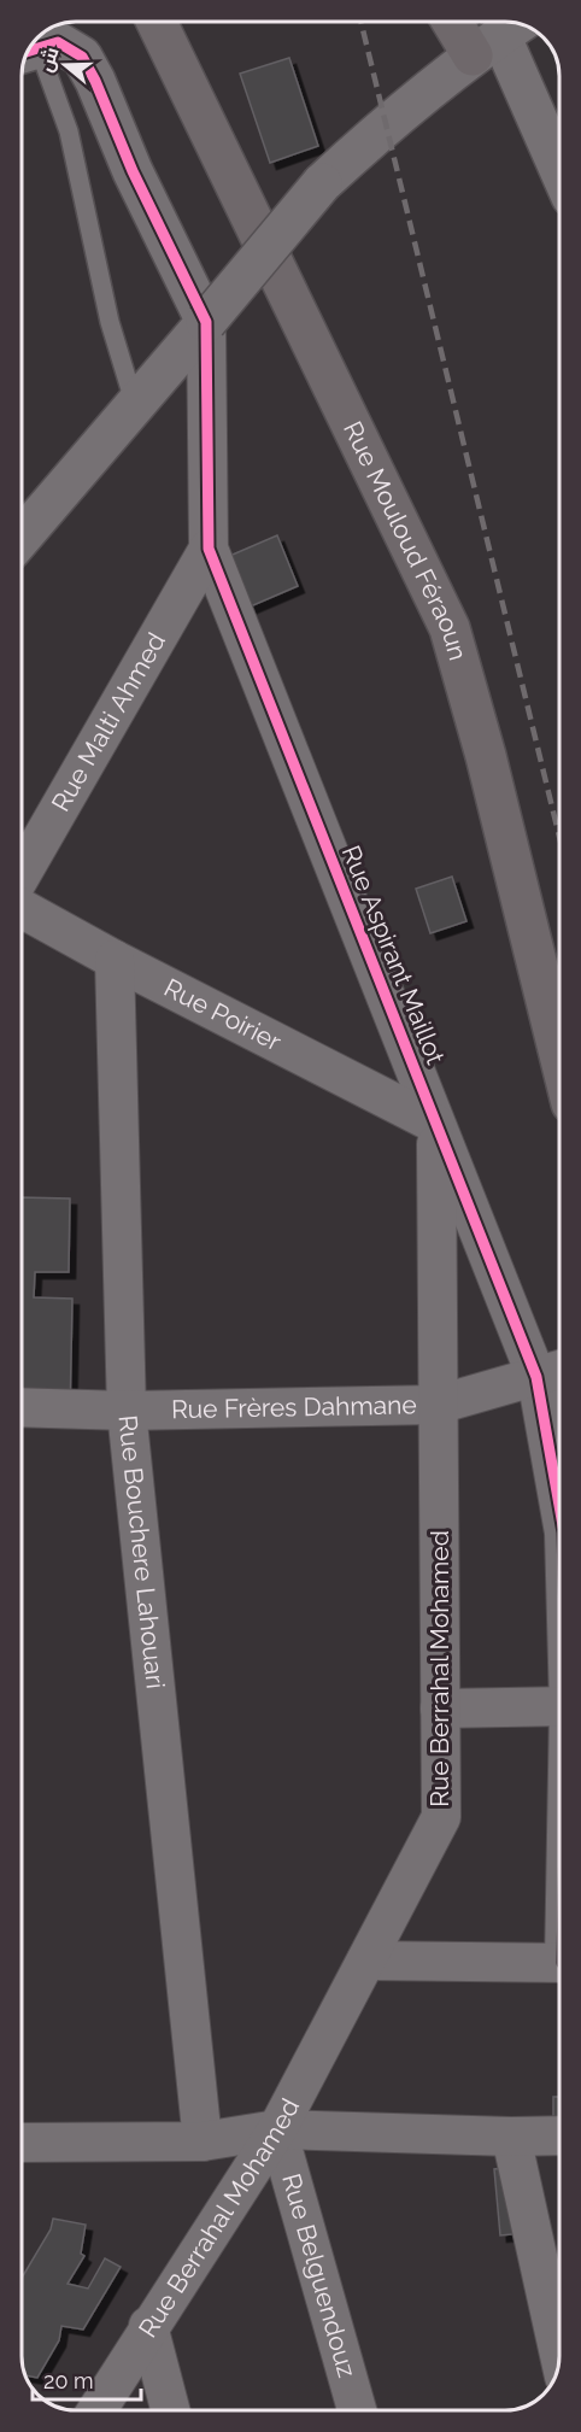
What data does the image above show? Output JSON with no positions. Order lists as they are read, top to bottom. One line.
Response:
{"streets":{"main road":["Rue Mouloud Féraoun"],"street":["Rue Malti Ahmed","Rue Aspirant Maillot","Rue Poirier","Rue Frères Dahmane","Rue Bouchere Lahouari","Rue Berrahal Mohamed","Rue Belguendouz"]},"crossings":[["Rue Malti Ahmed","Rue Aspirant Maillot"],["Rue Aspirant Maillot","Rue Poirier"],["Rue Aspirant Maillot","Rue Frères Dahmane"],["Rue Aspirant Maillot","Rue Berrahal Mohamed"],["Rue Poirier","Rue Bouchere Lahouari"],["Rue Poirier","Rue Berrahal Mohamed"],["Rue Frères Dahmane","Rue Bouchere Lahouari"],["Rue Frères Dahmane","Rue Berrahal Mohamed"],["Rue Berrahal Mohamed","Rue Belguendouz"]],"scale_bar":"20 m","north":"left"}
